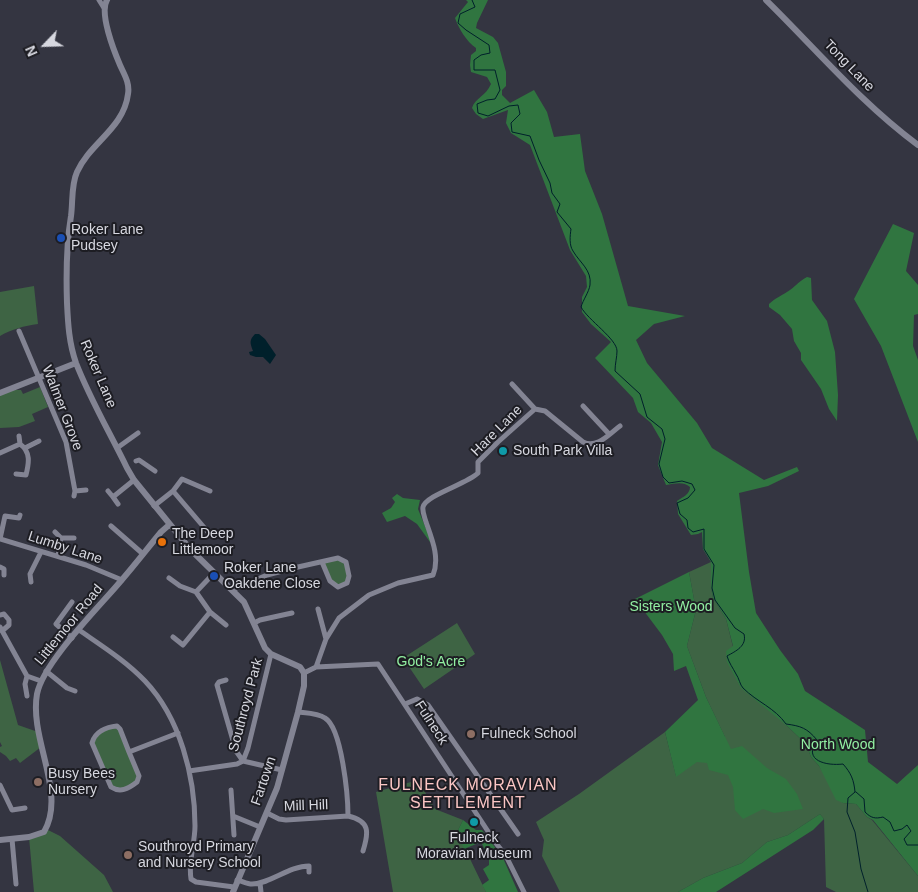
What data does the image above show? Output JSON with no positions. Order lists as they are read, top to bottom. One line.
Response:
{"streets":{"street":["Tong Lane","Roker Lane","Walmer Grove","Hare Lane","Lumby Lane","Littlemoor Road","Southroyd Park","Fulneck","Fartown","Mill Hill"]},"crossings":[["Roker Lane","Littlemoor Road"],["Roker Lane","Southroyd Park"],["Hare Lane","Fulneck"],["Lumby Lane","Littlemoor Road"],["Fulneck","Fartown"],["Fartown","Mill Hill"]],"districts":["FULNECK MORAVIAN SETTLEMENT"],"parks":["Sisters Wood","God's Acre","North Wood"],"places":["Roker Lane Pudsey","South Park Villa","The Deep Littlemoor","Roker Lane Oakdene Close","Fulneck School","Busy Bees Nursery","Fulneck Moravian Museum","Southroyd Primary and Nursery School"],"north":"bottom left"}
